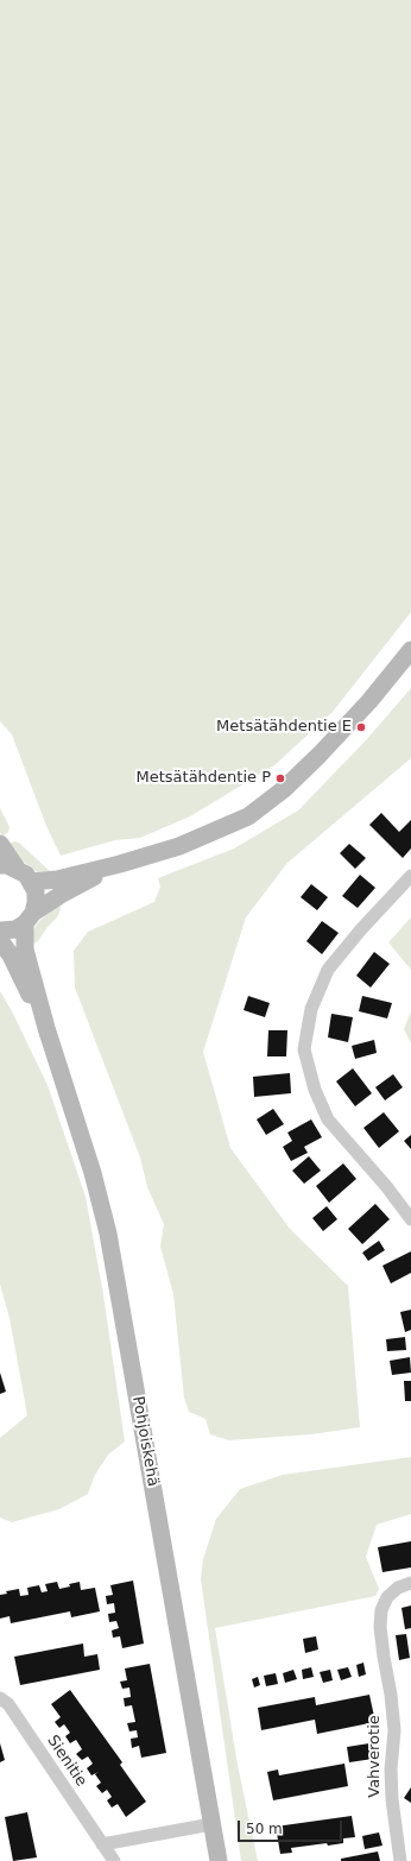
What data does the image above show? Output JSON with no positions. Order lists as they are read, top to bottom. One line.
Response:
{"streets":{"main road":["Pohjoiskehä"],"street":["Vahverotie","Sienitie"]},"places":["Metsätähdentie E","Metsätähdentie P"],"scale_bar":"50 m"}
